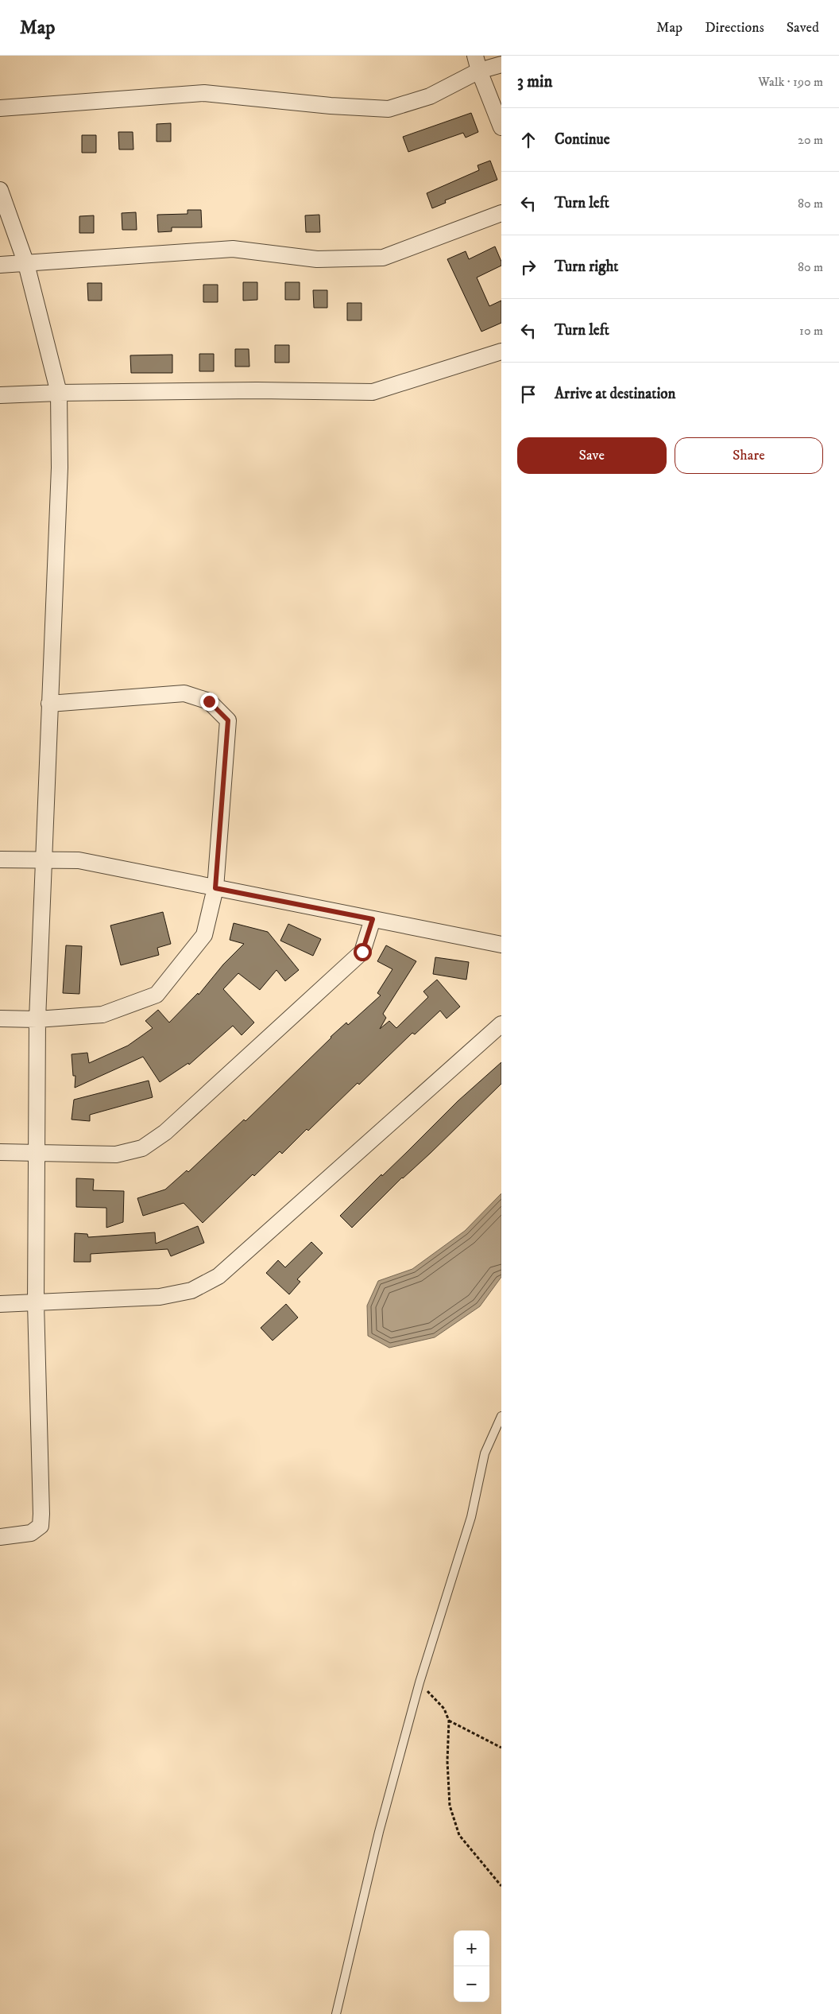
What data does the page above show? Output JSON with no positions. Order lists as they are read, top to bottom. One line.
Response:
{"page":{"header":"Map","nav":["Map","Directions","Saved"],"heading":["3 min","Walk · 190 m"],"list":[["Continue","20 m"],["Turn left","80 m"],["Turn right","80 m"],["Turn left","10 m"],"Arrive at destination"],"buttons":["Save","Share"],"map_buttons":["+","−"]}}
